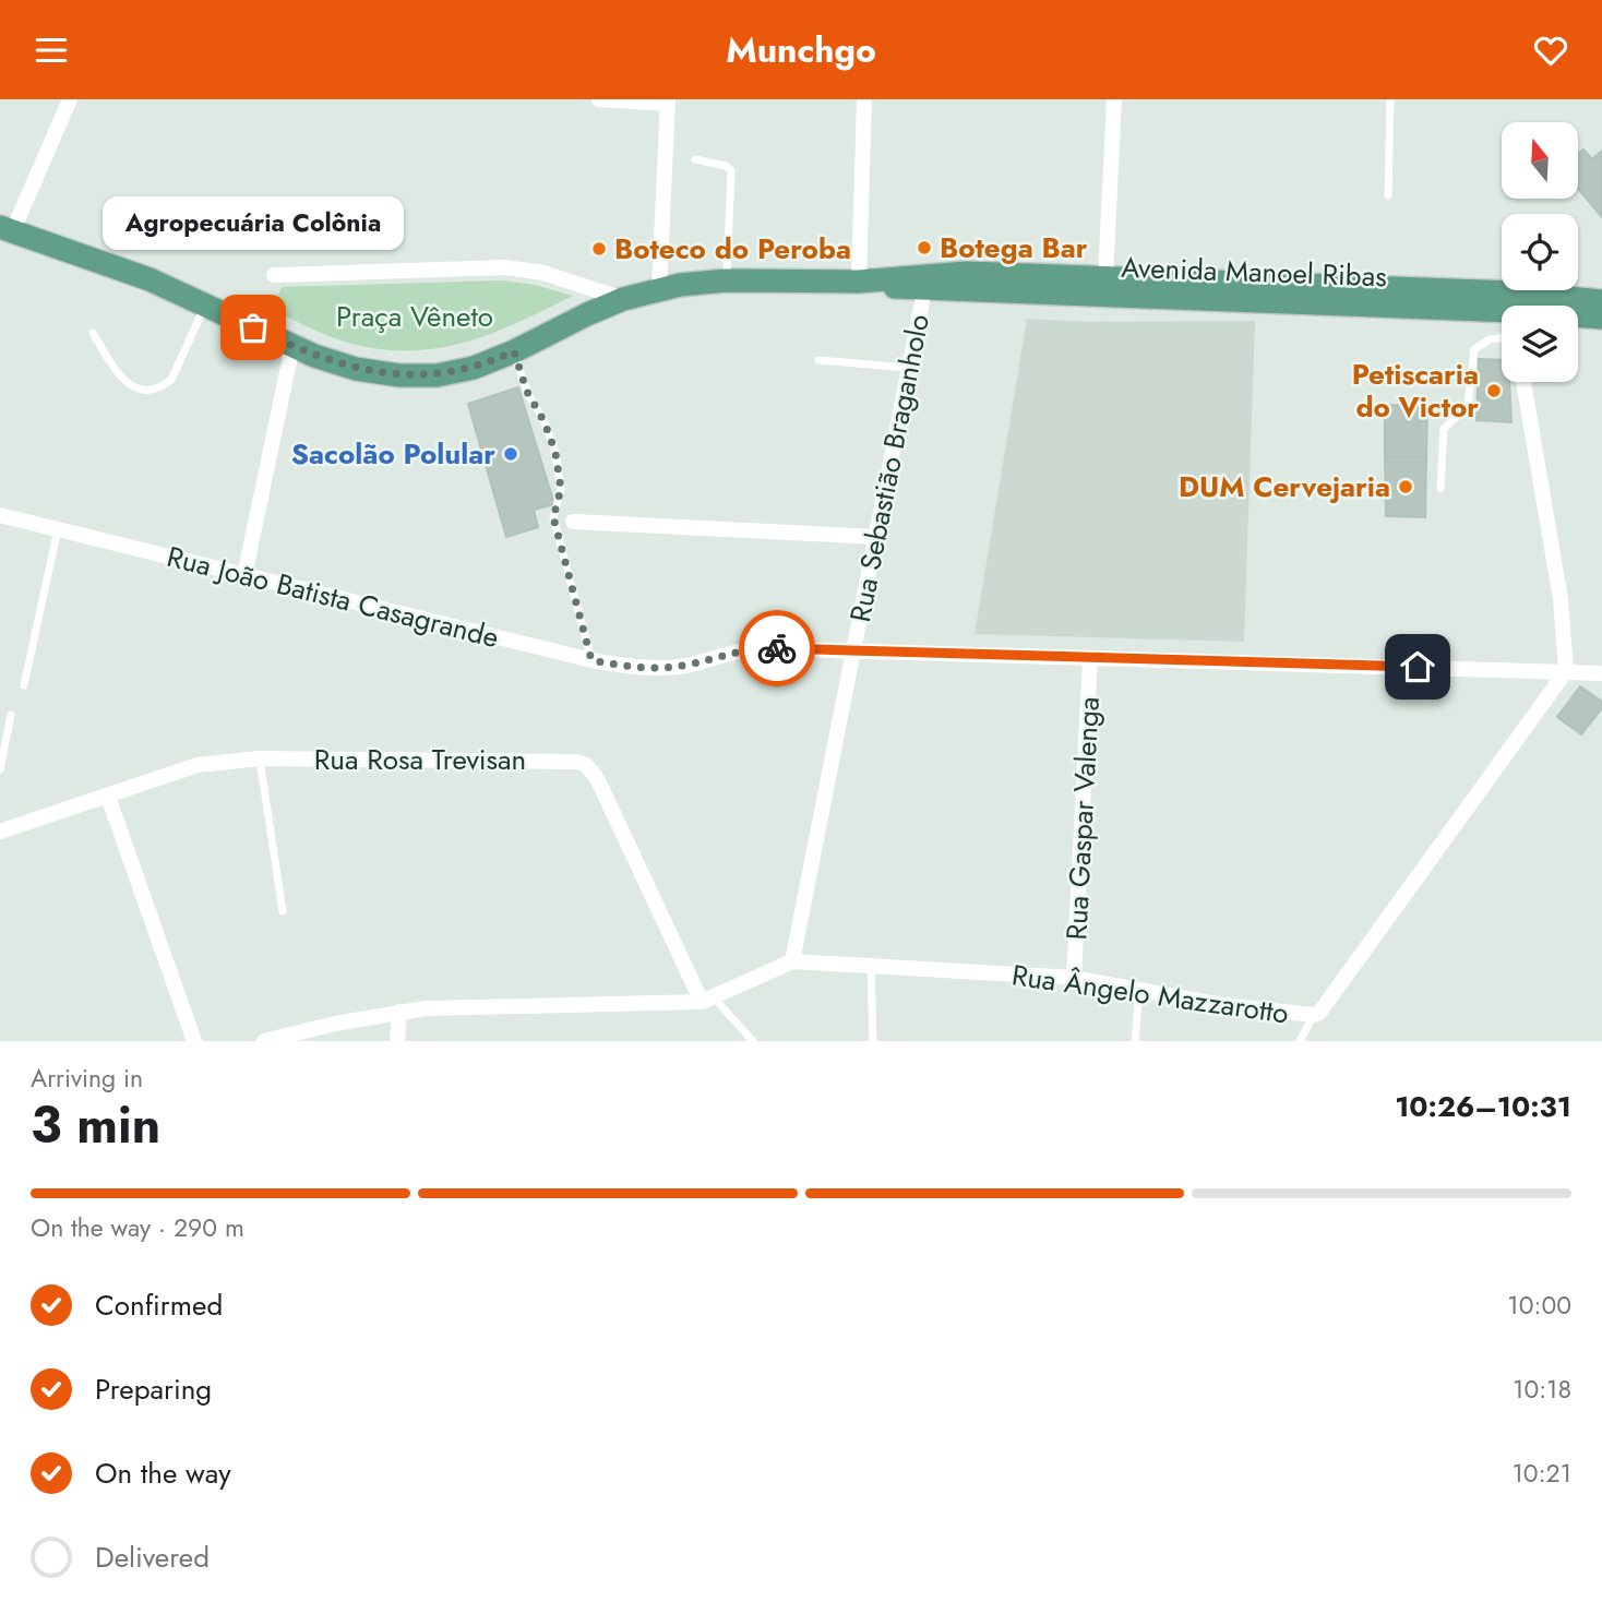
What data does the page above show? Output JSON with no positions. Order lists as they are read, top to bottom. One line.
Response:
{"streets":{"main road":["Avenida Manoel Ribas"],"street":["Rua Sebastião Braganholo","Rua João Batista Casagrande","Rua Rosa Trevisan","Rua Gaspar Valenga","Rua Ângelo Mazzarotto"]},"crossings":[["Avenida Manoel Ribas","Rua Sebastião Braganholo"],["Rua Sebastião Braganholo","Rua João Batista Casagrande"],["Rua Sebastião Braganholo","Rua Ângelo Mazzarotto"],["Rua João Batista Casagrande","Rua Gaspar Valenga"],["Rua João Batista Casagrande","Rua Ângelo Mazzarotto"],["Rua Rosa Trevisan","Rua Ângelo Mazzarotto"],["Rua Gaspar Valenga","Rua Ângelo Mazzarotto"]],"parks":["Praça Vêneto"],"places":["Botega Bar","Boteco do Peroba","Agropecuária Colônia","Petiscaria do Victor","Sacolão Polular","DUM Cervejaria"],"north":"top","page":{"header":"Munchgo","bubble":"Agropecuária Colônia","heading":["3 min","Arriving in","10:26–10:31"],"bar":"On the way · 290 m","list":[["Confirmed","10:00"],["Preparing","10:18"],["On the way","10:21"],"Delivered"]}}
